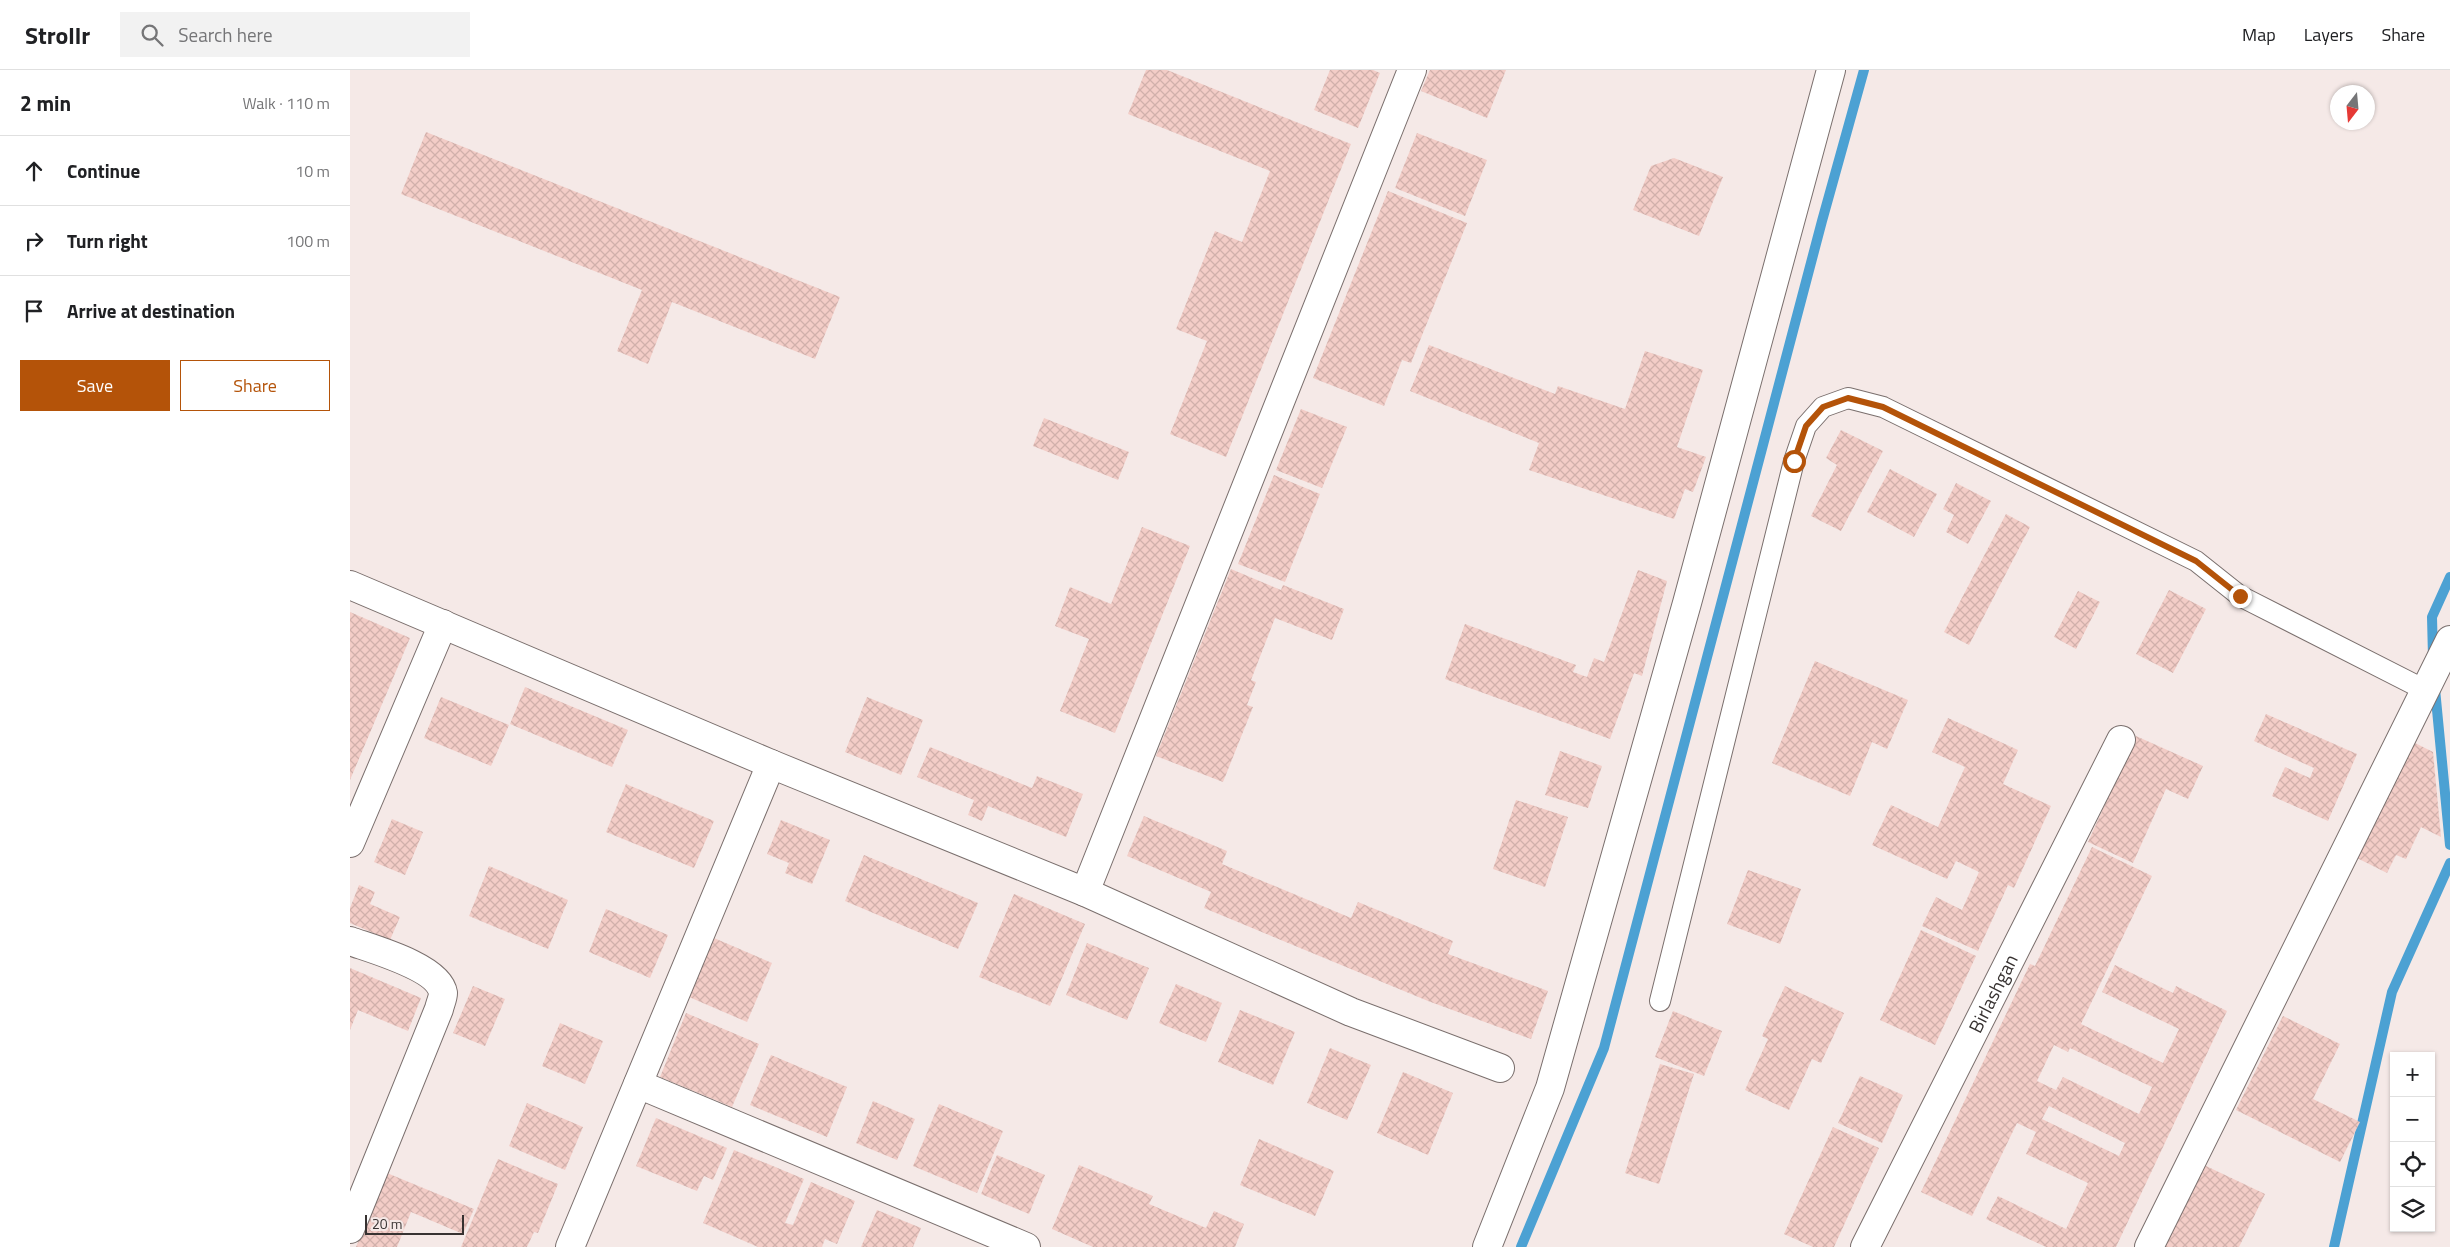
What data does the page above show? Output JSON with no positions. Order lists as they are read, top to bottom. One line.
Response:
{"streets":{"street":["Birlashgan"]},"scale_bar":"20 m","north":"bottom","page":{"header":"Strollr","search":"Search here","nav":["Map","Layers","Share"],"heading":["2 min","Walk · 110 m"],"list":[["Continue","10 m"],["Turn right","100 m"],"Arrive at destination"],"buttons":["Save","Share"],"map_buttons":["+","−"],"scale":"20 m"}}
